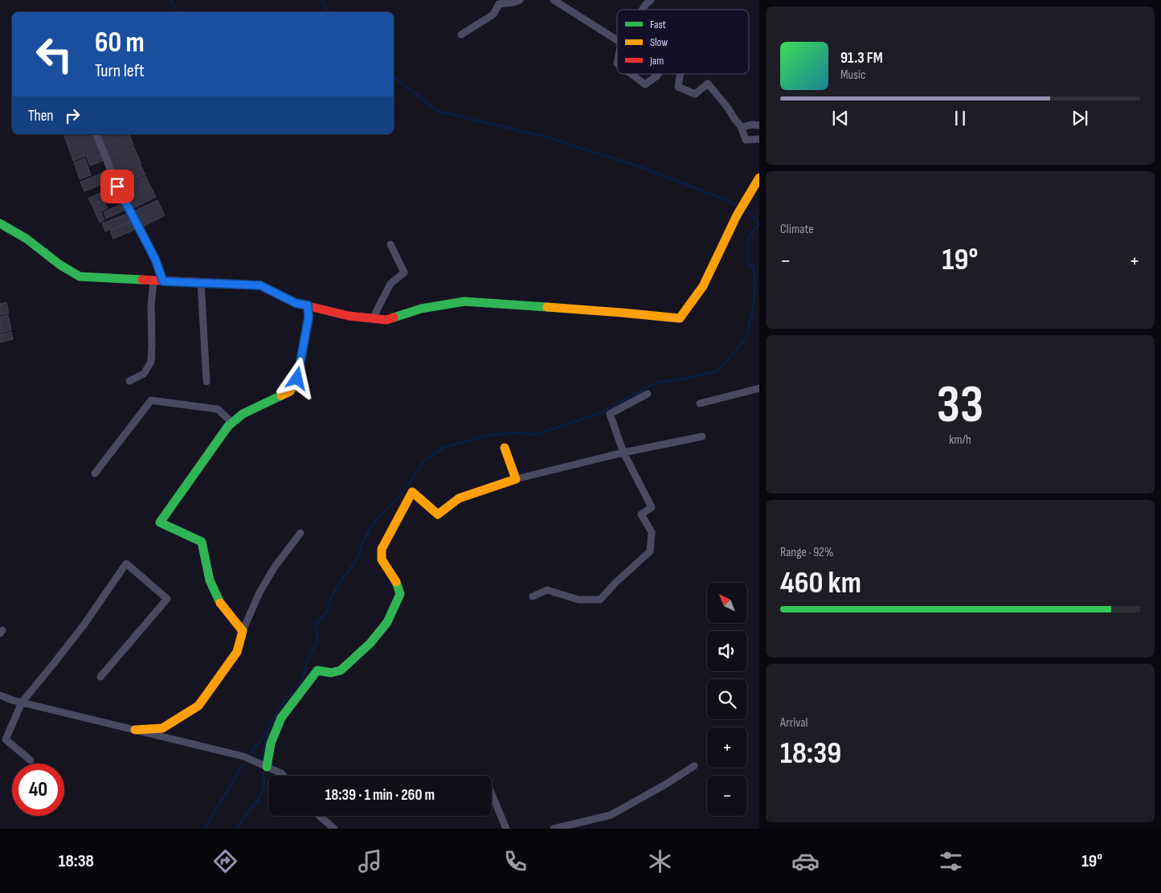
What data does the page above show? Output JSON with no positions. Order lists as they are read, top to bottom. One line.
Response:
{"legend":["Fast","Slow","Jam"],"north":"top left","page":{"turn":["60 m","Turn left"],"song":["91.3 FM","Music"],"then":"Then","tile":["Climate",["33","km/h"],["Range · 92%","460 km"],["Arrival","18:39"]],"heat":["−","19°","+"],"map_buttons":["+","−"],"limit":"40","trip":"18:39 · 1 min · 260 m","tabs":["18:38","19°"]}}
